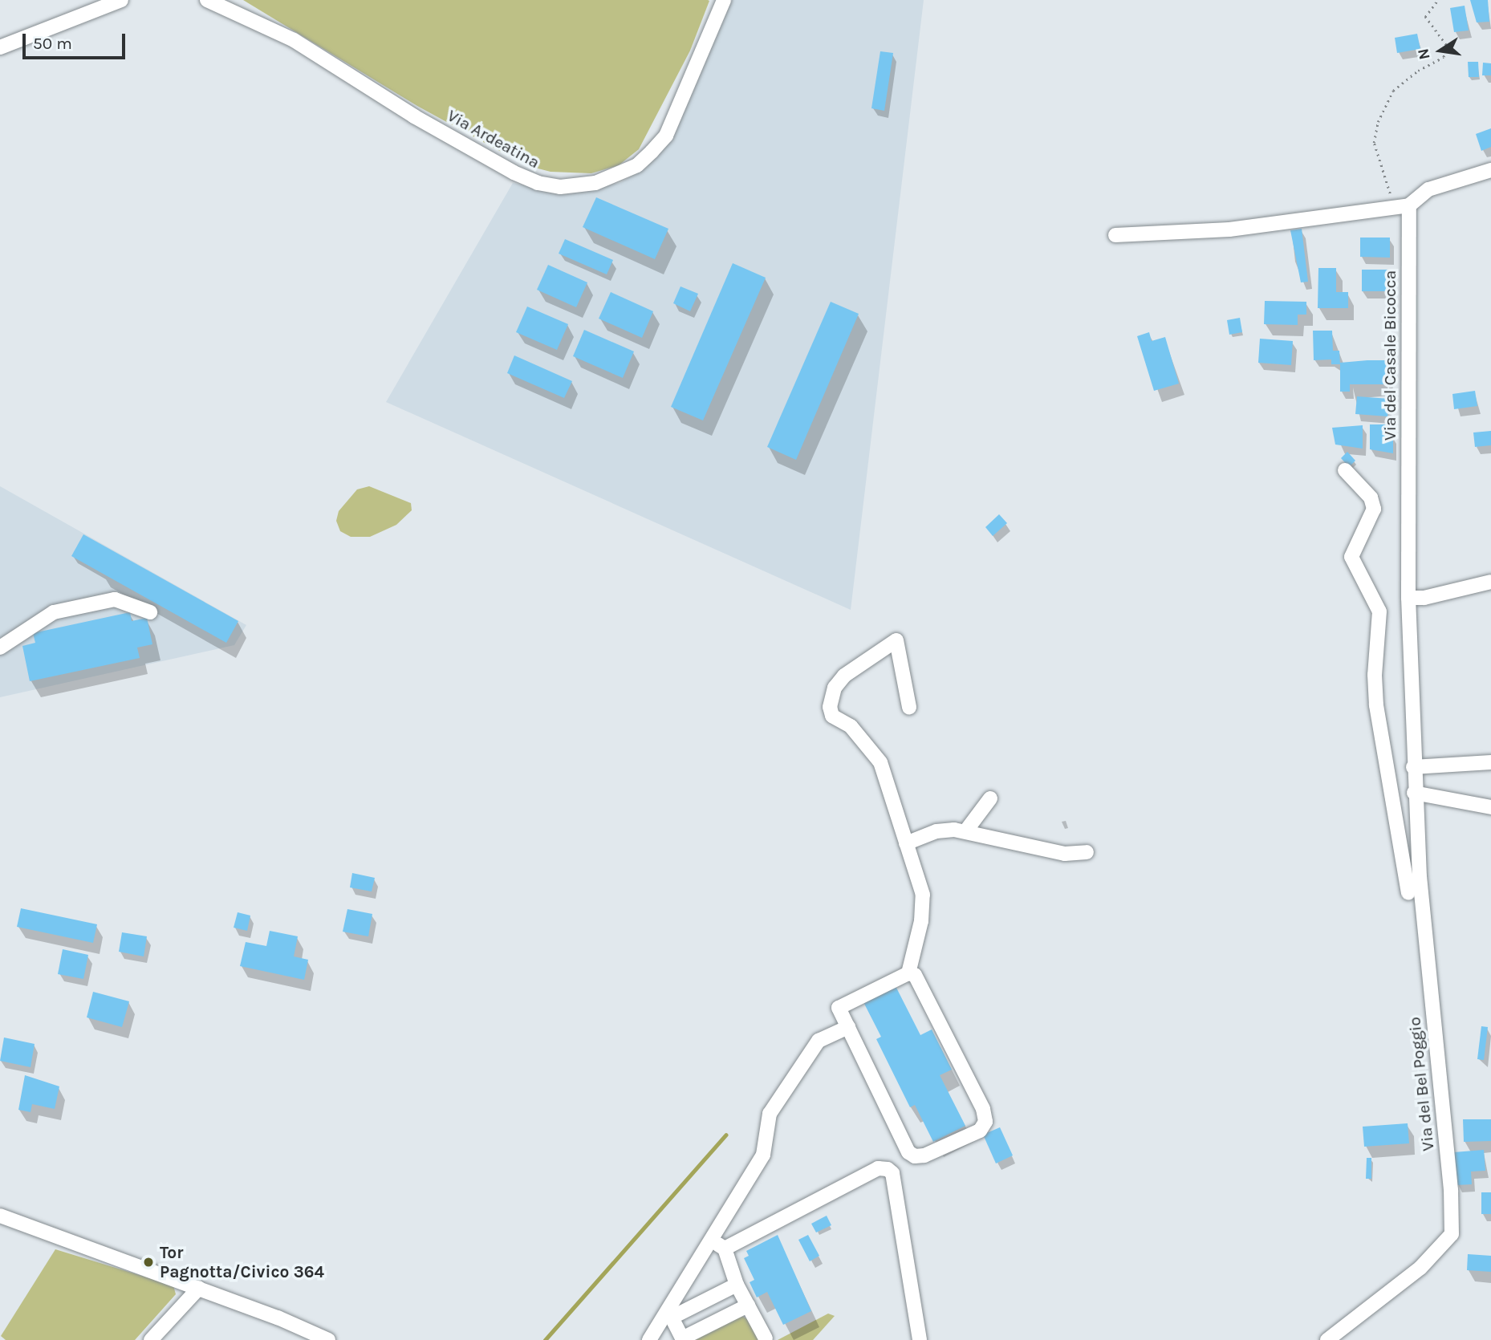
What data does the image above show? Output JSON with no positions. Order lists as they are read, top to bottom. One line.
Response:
{"streets":{"street":["Via Ardeatina","Via del Casale Bicocca","Via del Bel Poggio"]},"crossings":[["Via del Casale Bicocca","Via del Bel Poggio"]],"places":["Tor Pagnotta/Civico 364"],"scale_bar":"50 m","north":"left"}
